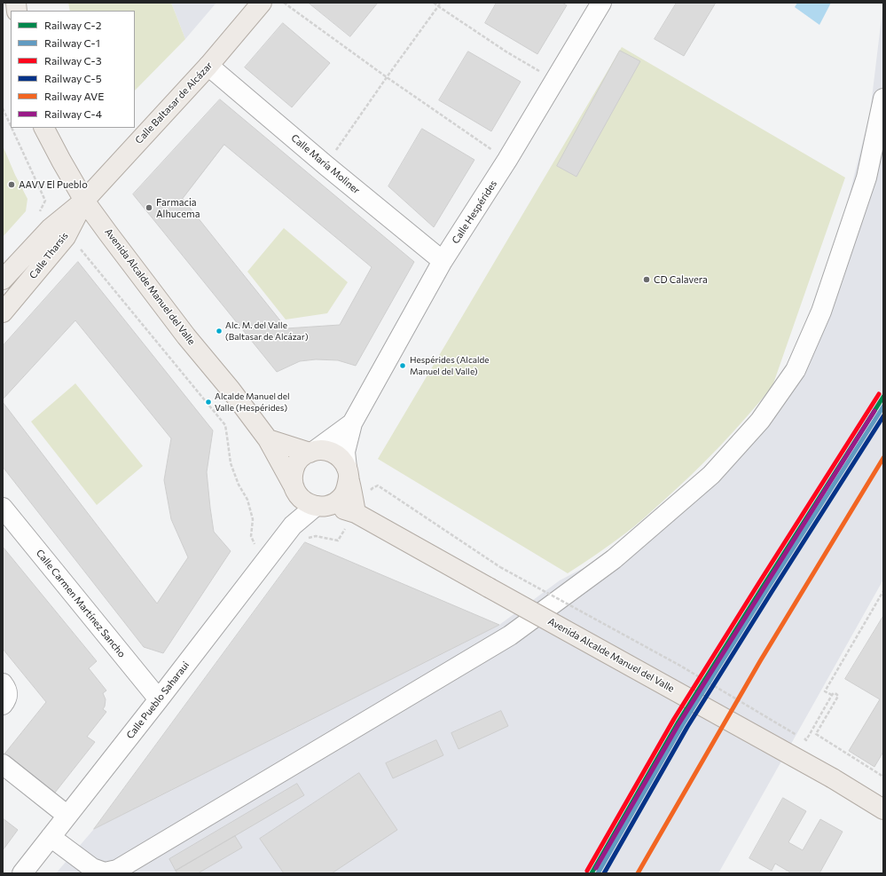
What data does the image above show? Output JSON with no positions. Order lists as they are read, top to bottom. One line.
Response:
{"streets":{"main road":["Calle Baltasar de Alcázar","Calle Tharsis","Avenida Alcalde Manuel del Valle"],"street":["Calle María Moliner","Calle Hespérides","Calle Carmen Martínez Sancho","Calle Pueblo Saharaui"]},"crossings":[["Calle Baltasar de Alcázar","Calle María Moliner"],["Calle Baltasar de Alcázar","Calle Tharsis"],["Calle Baltasar de Alcázar","Avenida Alcalde Manuel del Valle"],["Calle María Moliner","Calle Hespérides"],["Calle Hespérides","Avenida Alcalde Manuel del Valle"],["Calle Hespérides","Calle Pueblo Saharaui"],["Calle Tharsis","Avenida Alcalde Manuel del Valle"],["Avenida Alcalde Manuel del Valle","Calle Pueblo Saharaui"],["Calle Carmen Martínez Sancho","Calle Pueblo Saharaui"]],"places":["AAVV El Pueblo","Farmacia Alhucema","CD Calavera","Alc. M. del Valle (Baltasar de Alcázar)","Hespérides (Alcalde Manuel del Valle)","Alcalde Manuel del Valle (Hespérides)"],"lines":["rail line C-3","rail line C-2","rail line C-1","rail line C-4","rail line C-5","rail line AVE"],"legend":["Railway C-2","Railway C-1","Railway C-3","Railway C-5","Railway AVE","Railway C-4"]}
